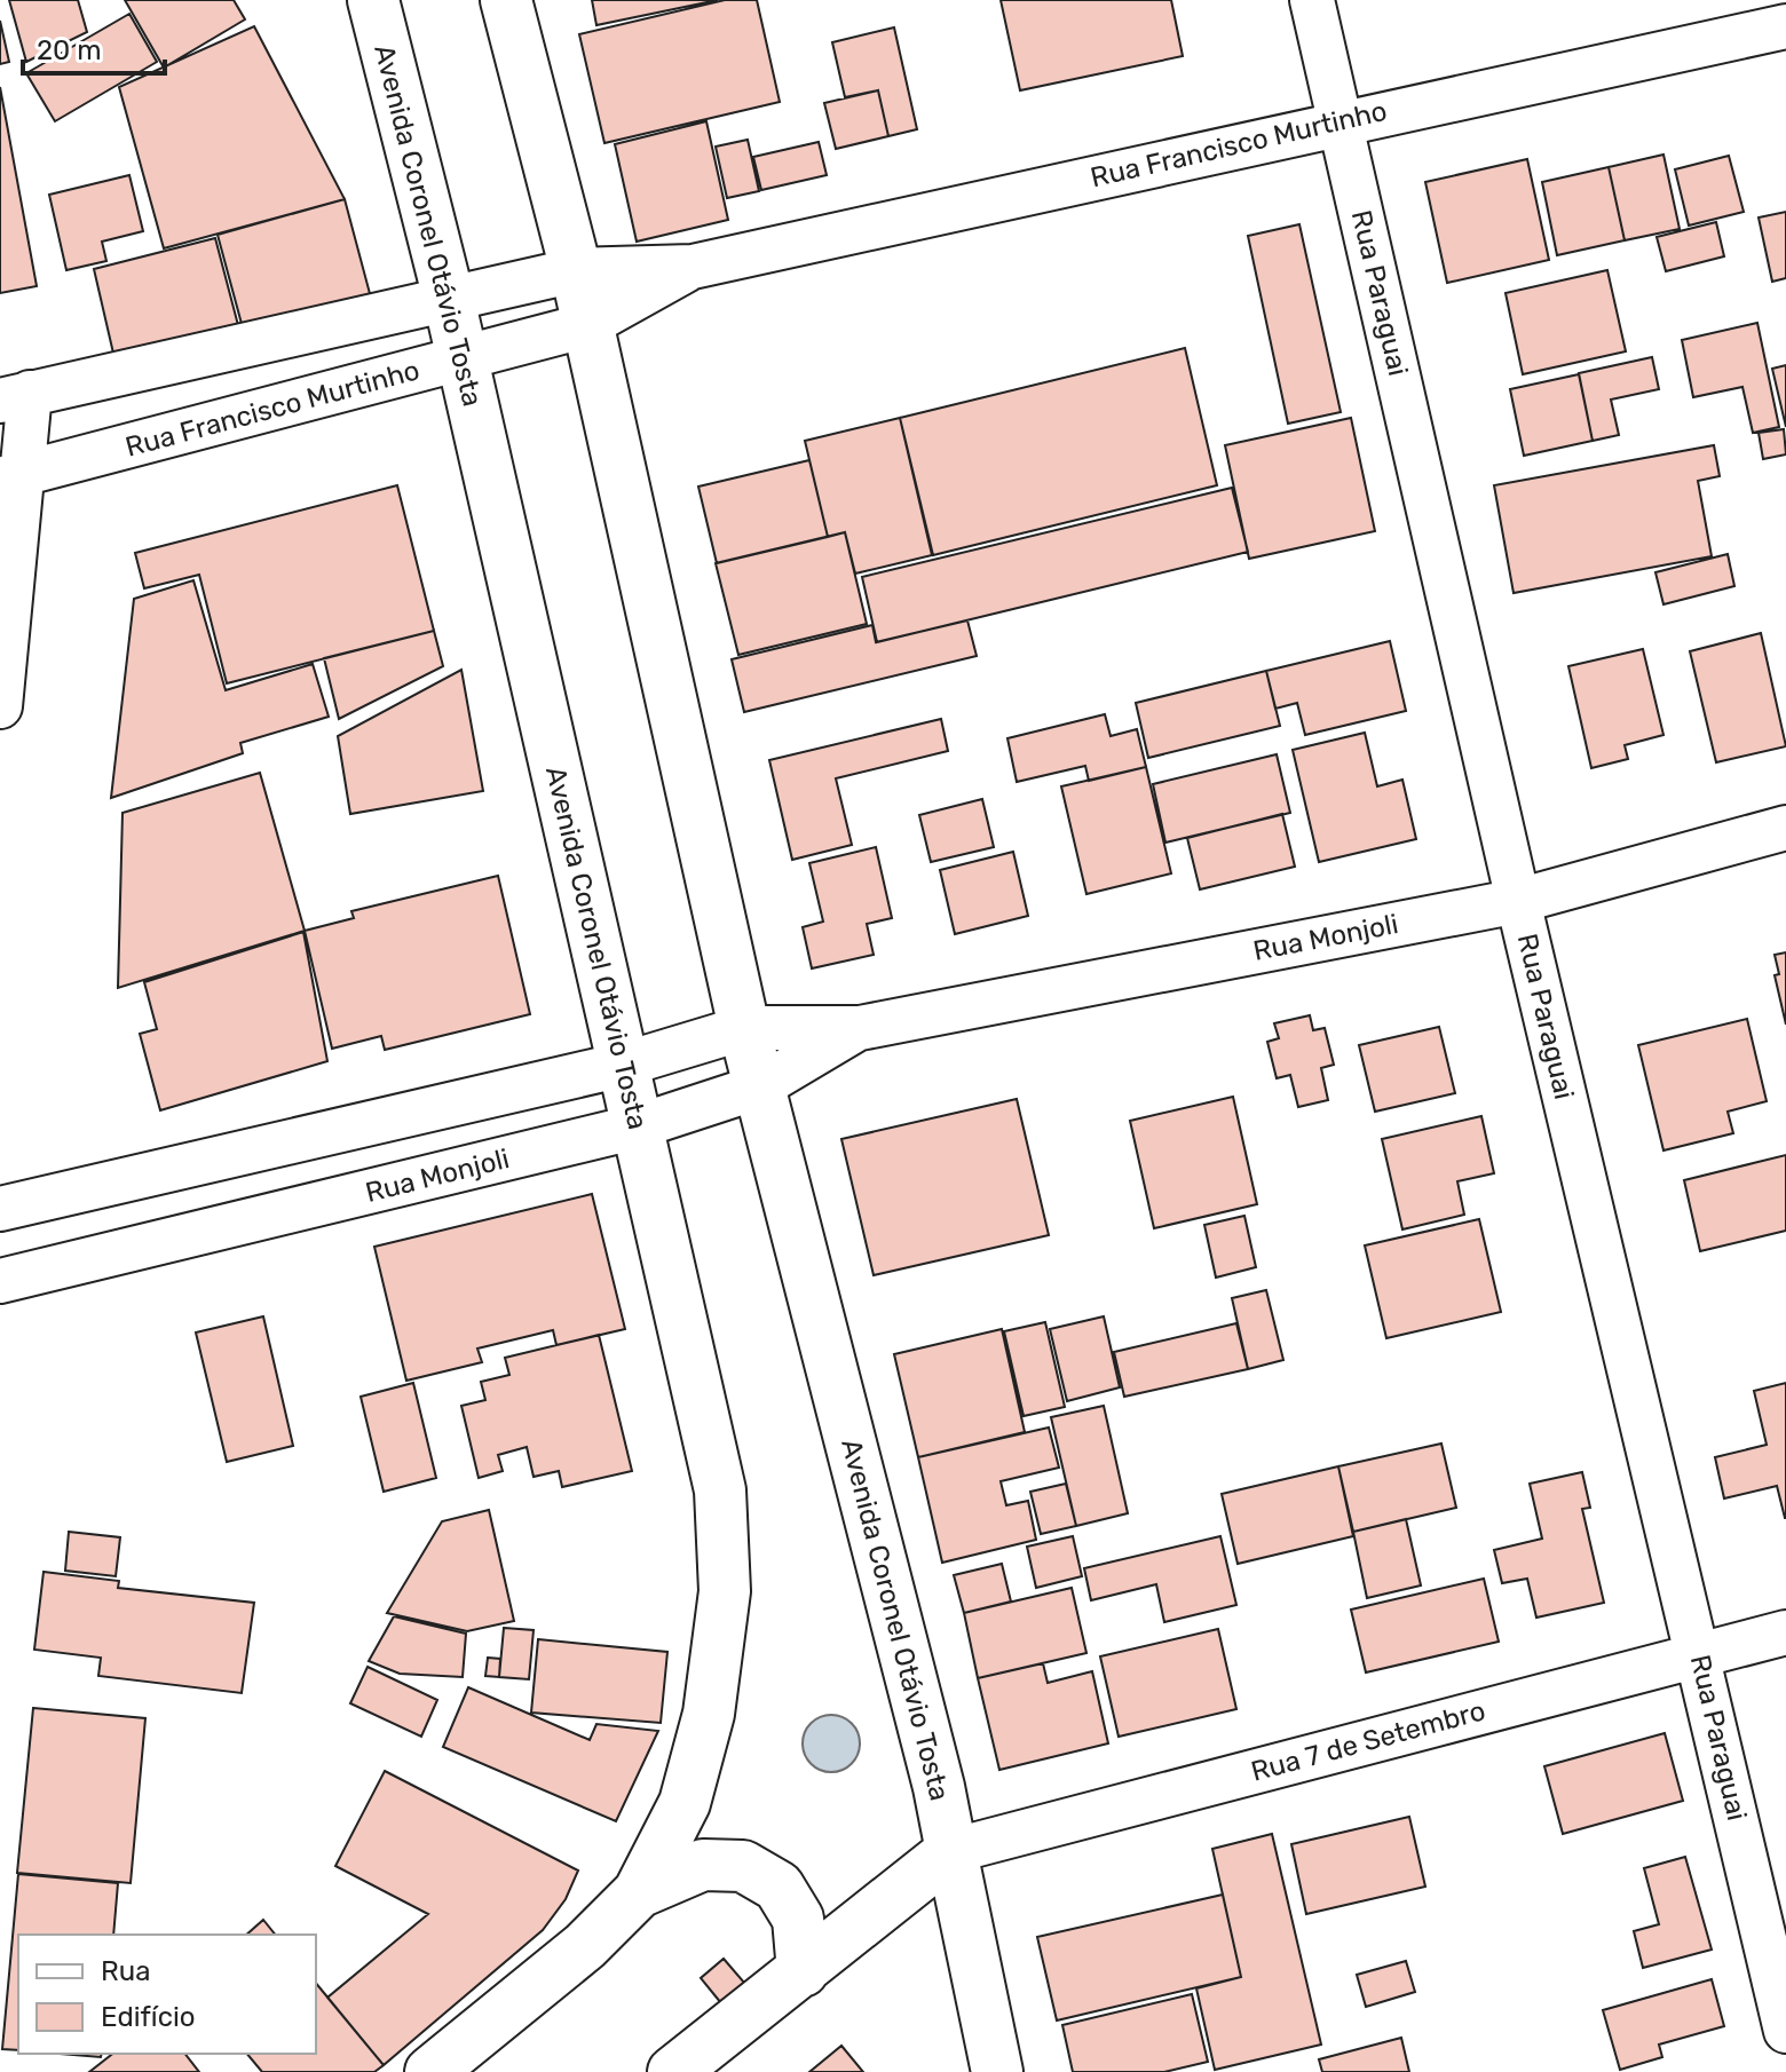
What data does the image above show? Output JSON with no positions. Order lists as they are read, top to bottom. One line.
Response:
{"streets":{"main road":["Avenida Coronel Otávio Tosta"],"street":["Rua Francisco Murtinho","Rua Paraguai","Rua Monjoli","Rua 7 de Setembro"]},"crossings":[["Rua Francisco Murtinho","Avenida Coronel Otávio Tosta"],["Rua Francisco Murtinho","Rua Paraguai"],["Avenida Coronel Otávio Tosta","Rua Monjoli"],["Avenida Coronel Otávio Tosta","Rua 7 de Setembro"],["Rua Paraguai","Rua Monjoli"],["Rua Paraguai","Rua 7 de Setembro"]],"legend":["Rua","Edifício"],"scale_bar":"20 m"}
